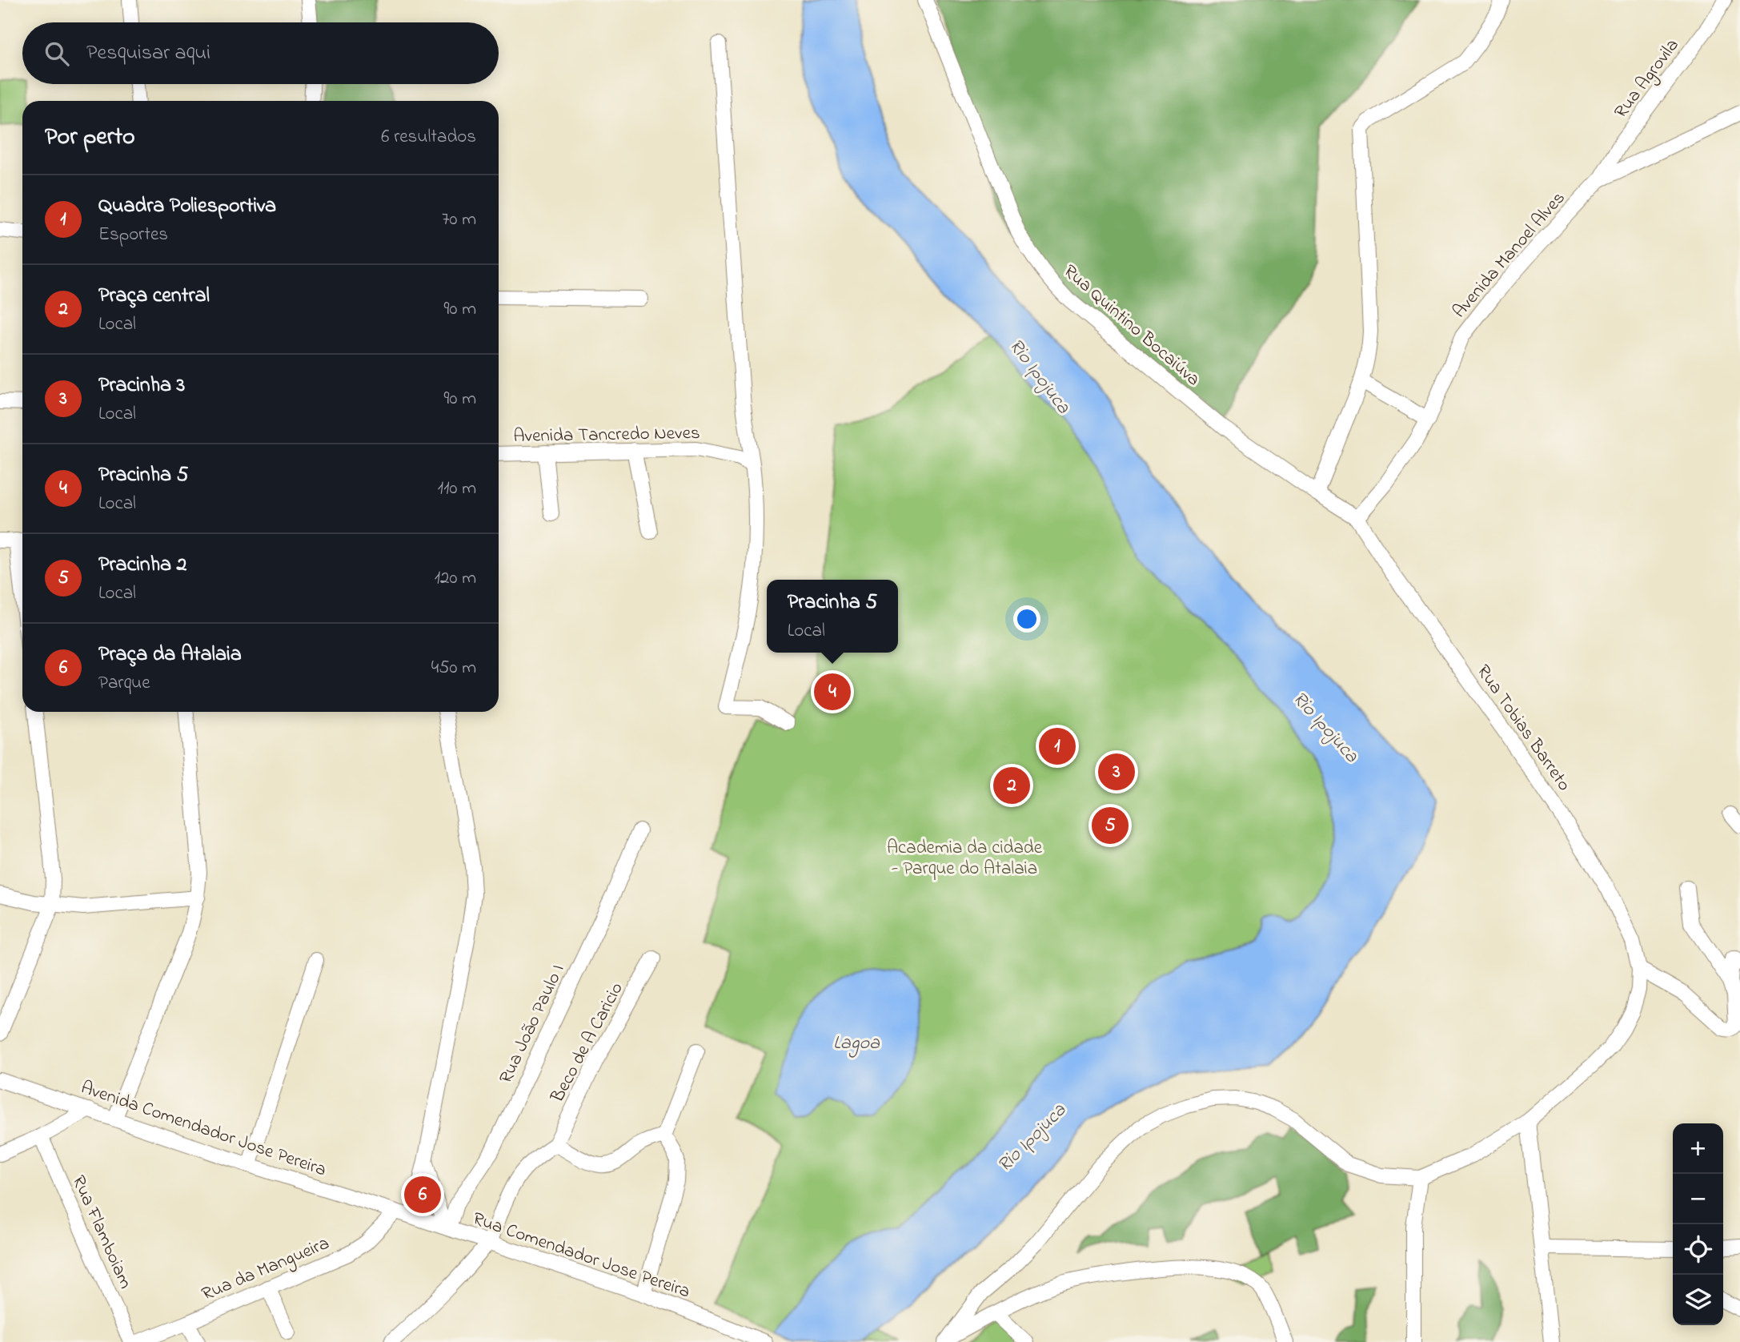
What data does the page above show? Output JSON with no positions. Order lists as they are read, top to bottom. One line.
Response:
{"streets":{"street":["Rua Agrovila","Avenida Manoel Alves","Rua Quintino Bocaiúva","Avenida Tancredo Neves","Rua Tobias Barreto","Rua João Paulo I","Beco de A Caricio","Avenida Comendador Jose Pereira","Rua Flamboiam","Rua Comendador Jose Pereira","Rua da Mangueira"]},"crossings":[["Rua Agrovila","Avenida Manoel Alves"],["Avenida Manoel Alves","Rua Quintino Bocaiúva"],["Avenida Manoel Alves","Rua Tobias Barreto"],["Rua Quintino Bocaiúva","Rua Tobias Barreto"],["Rua João Paulo I","Rua Comendador Jose Pereira"],["Avenida Comendador Jose Pereira","Rua Comendador Jose Pereira"],["Avenida Comendador Jose Pereira","Rua da Mangueira"],["Rua Comendador Jose Pereira","Rua da Mangueira"]],"water":["Rio Ipojuca","Lagoa"],"parks":["Academia da cidade - Parque do Atalaia"],"page":{"search":"Pesquisar aqui","heading":["Por perto","6 resultados"],"list":[{"mark":"1","name":"Quadra Poliesportiva","note":"Esportes","value":"70 m"},{"mark":"2","name":"Praça central","note":"Local","value":"90 m"},{"mark":"3","name":"Pracinha 3","note":"Local","value":"90 m"},{"mark":"4","name":"Pracinha 5","note":"Local","value":"110 m"},{"mark":"5","name":"Pracinha 2","note":"Local","value":"120 m"},{"mark":"6","name":"Praça da Atalaia","note":"Parque","value":"450 m"}],"popup":["Pracinha 5","Local"],"pins":["4","1","3","2","5","6"],"map_buttons":["+","−"]}}
